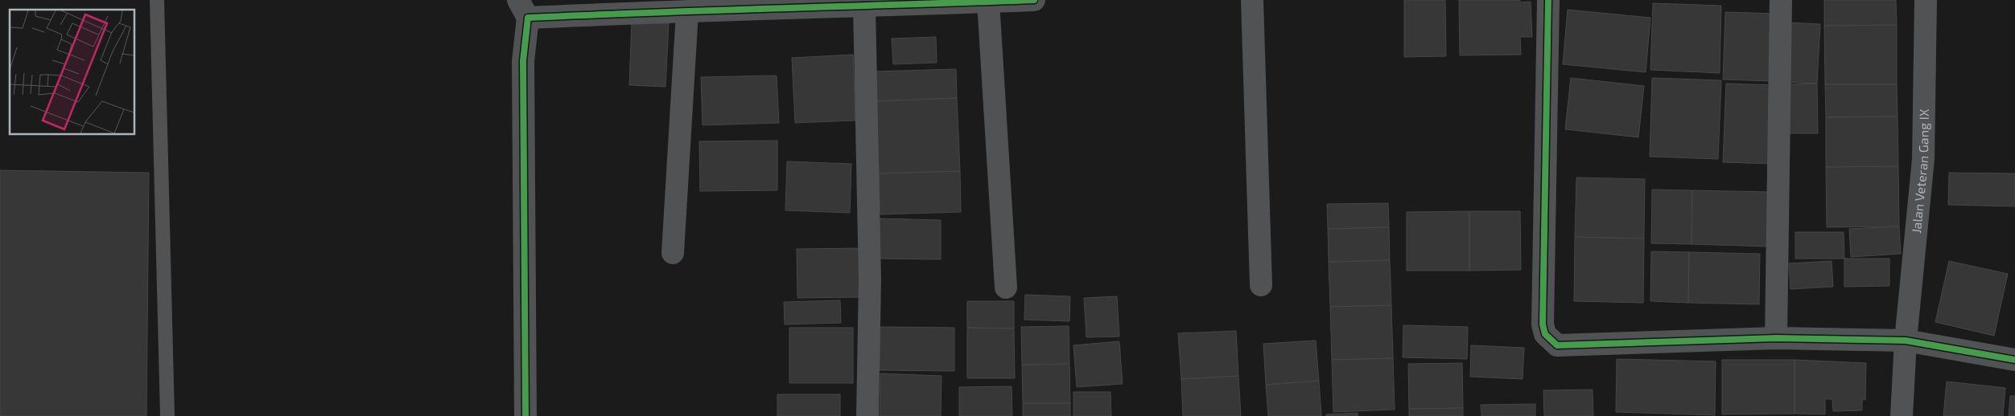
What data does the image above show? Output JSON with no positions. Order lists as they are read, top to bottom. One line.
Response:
{"streets":{"street":["Jalan Veteran Gang IX"]}}
